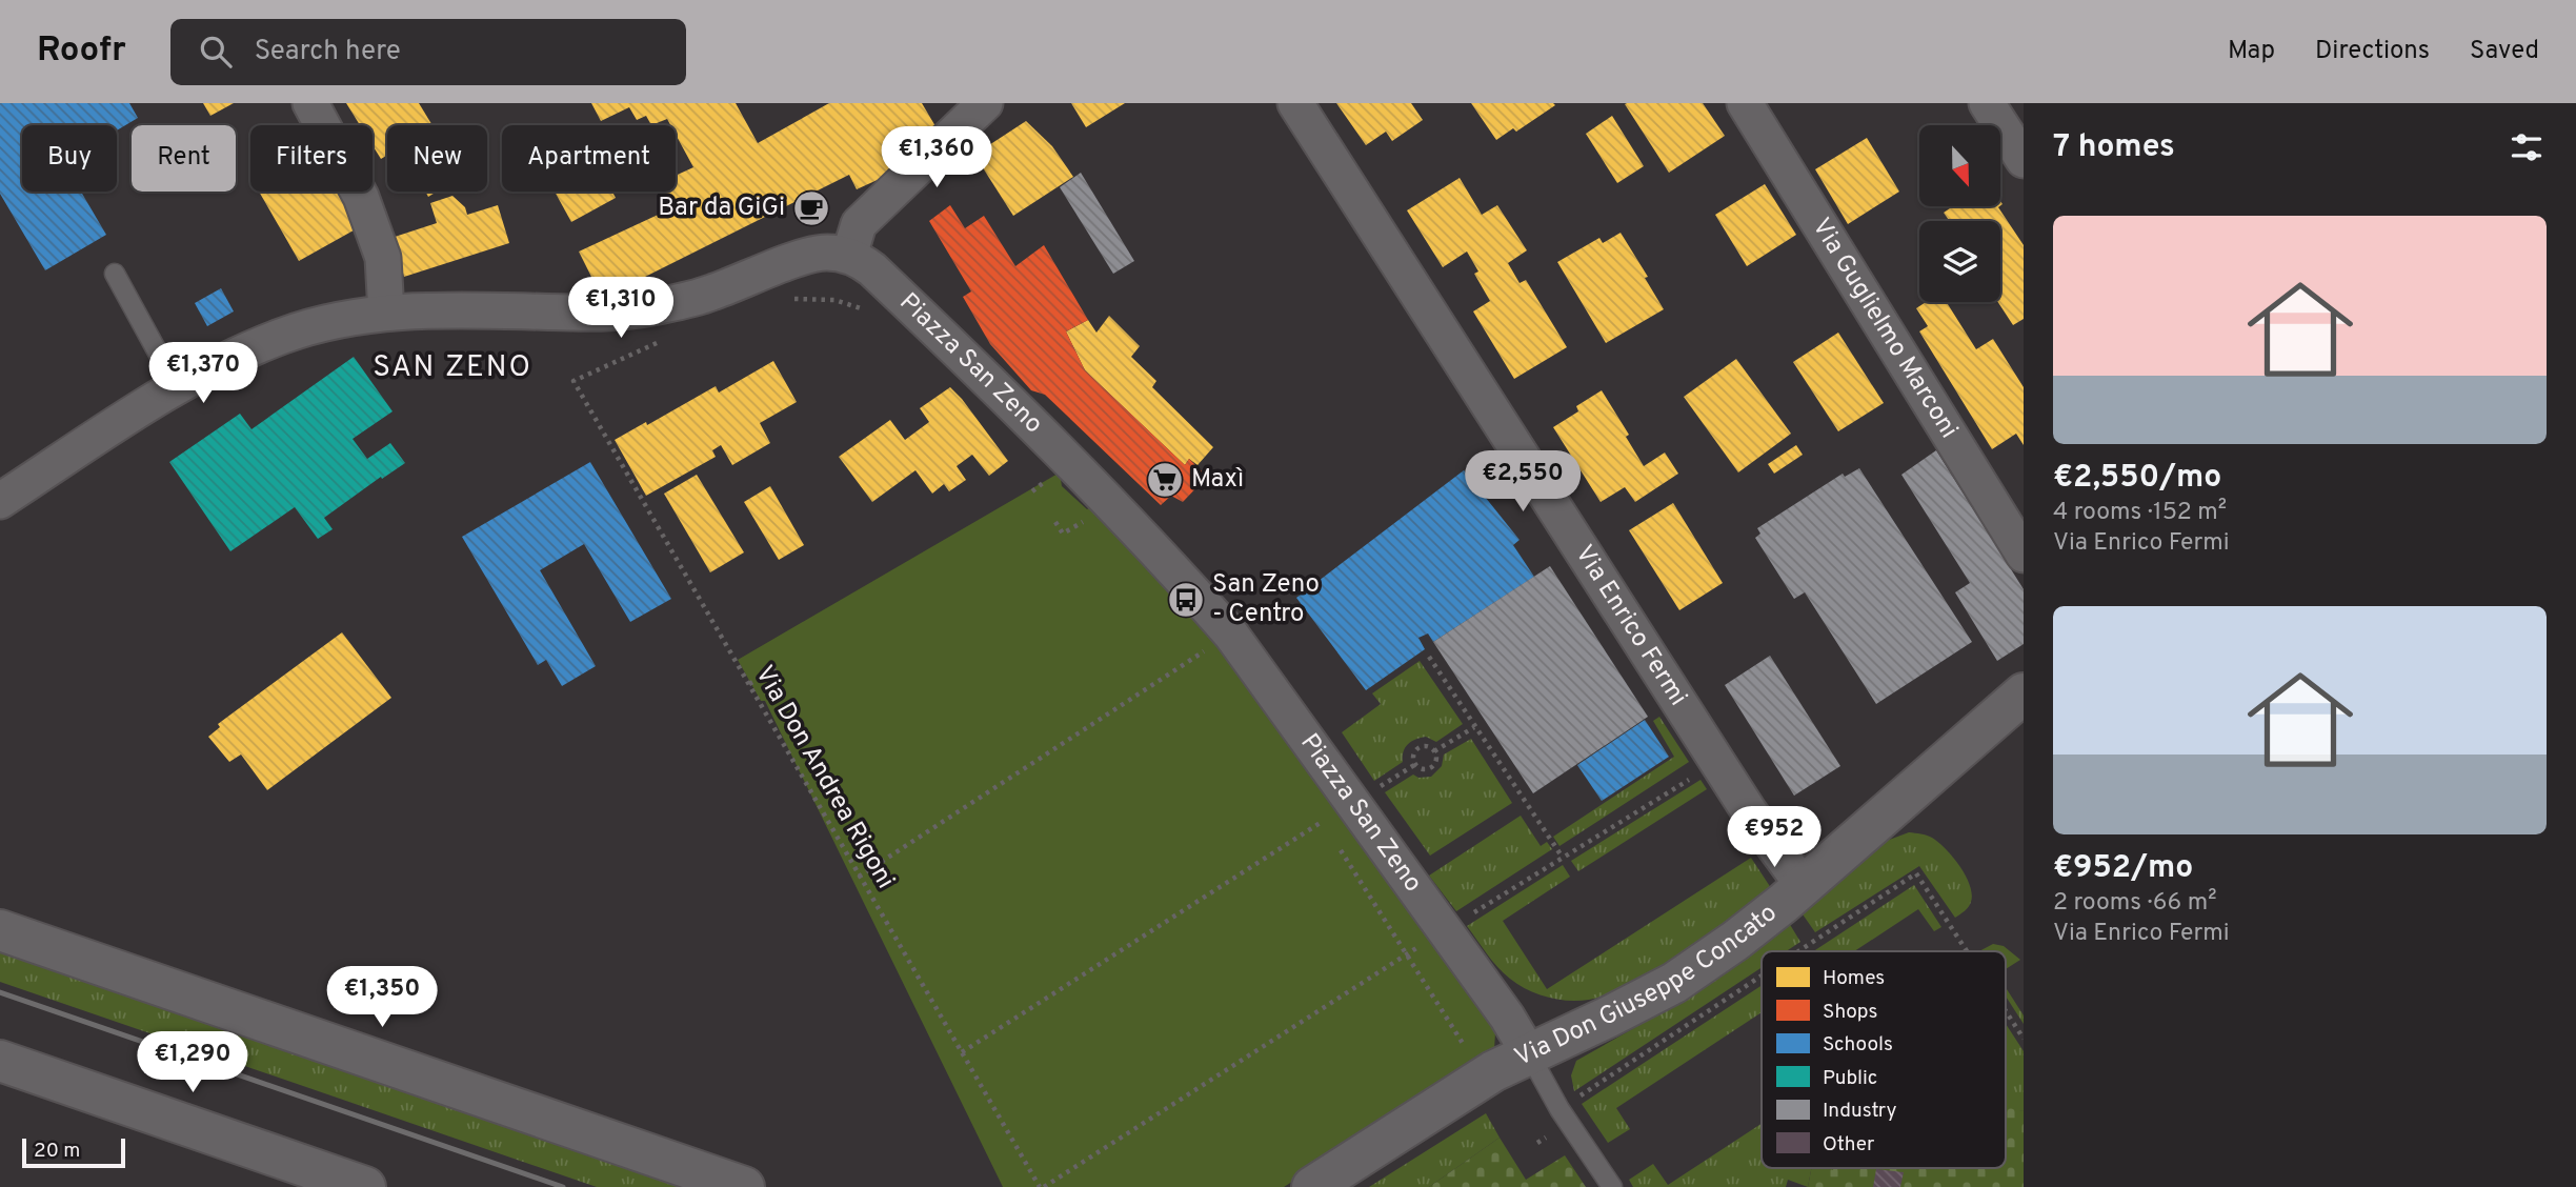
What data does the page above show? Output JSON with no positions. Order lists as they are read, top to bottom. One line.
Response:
{"streets":{"street":["Via Guglielmo Marconi","Piazza San Zeno","Via Enrico Fermi","Via Don Giuseppe Concato"],"path":["Via Don Andrea Rigoni"]},"crossings":[["Piazza San Zeno","Via Don Giuseppe Concato"],["Via Enrico Fermi","Via Don Giuseppe Concato"]],"districts":["SAN ZENO"],"places":{"cafe":["Bar da GiGi"],"supermarket":["Maxì"],"bus stop":["San Zeno - Centro"]},"legend":["Homes","Shops","Schools","Public","Industry","Other"],"scale_bar":"20 m","north":"bottom","page":{"header":"Roofr","search":"Search here","nav":["Map","Directions","Saved"],"heading":"7 homes","chip":["Buy","Rent","Filters","New","Apartment"],"price":["€1,360","€1,310","€1,370","€2,550","€952","€1,350","€1,290"],"list":[{"name":"€2,550/mo","note":"4 rooms · 152 m² · Via Enrico Fermi"},{"name":"€952/mo","note":"2 rooms · 66 m² · Via Enrico Fermi"}],"scale":"20 m"}}
